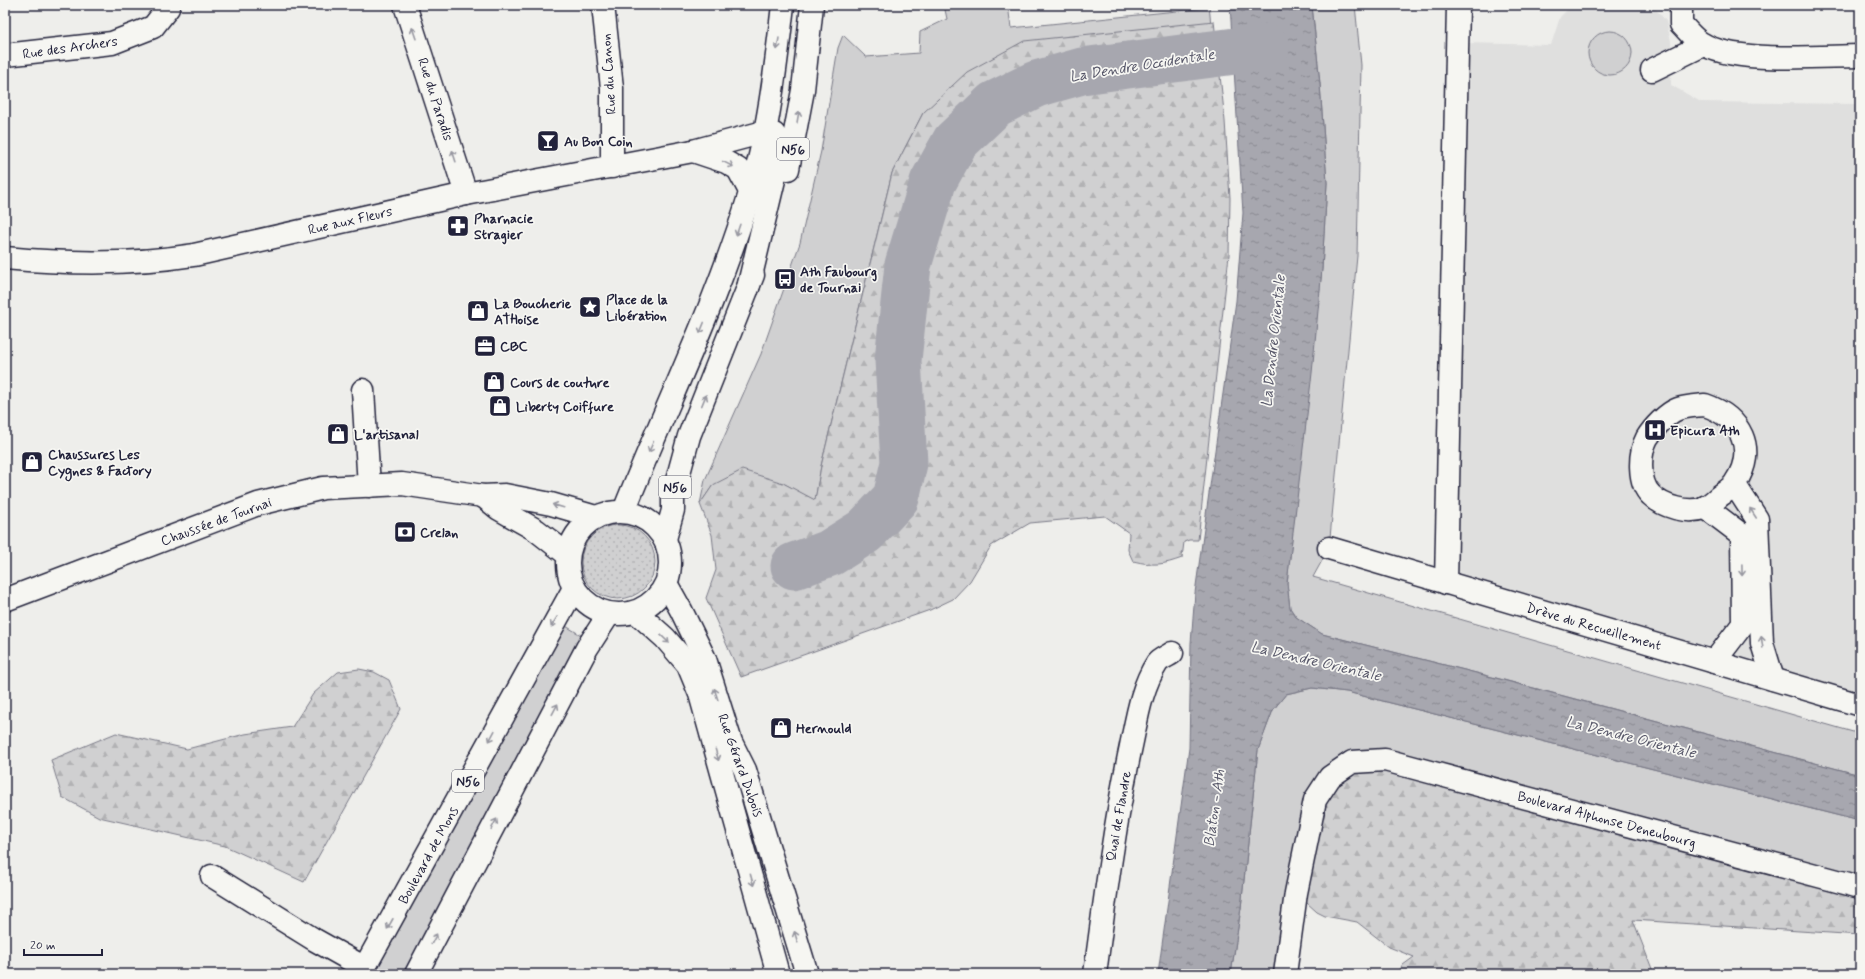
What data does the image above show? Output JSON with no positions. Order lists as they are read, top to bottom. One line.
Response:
{"streets":{"main road":["Rue des Archers","Rue du Canon","Rue du Paradis","N56","Rue aux Fleurs","Chaussée de Tournai","Drève du Recueillement","Rue Gérard Dubois","Quai de Flandre","Boulevard Alphonse Deneubourg","Boulevard de Mons"]},"crossings":[["Rue du Canon","Rue aux Fleurs"],["Rue du Paradis","Rue aux Fleurs"],["N56","Rue aux Fleurs"],["N56","Chaussée de Tournai"],["N56","Rue Gérard Dubois"],["N56","Boulevard de Mons"],["Chaussée de Tournai","Rue Gérard Dubois"],["Chaussée de Tournai","Boulevard de Mons"],["Rue Gérard Dubois","Boulevard de Mons"]],"one_way":["Rue du Paradis"],"water":["La Dendre Occidentale","La Dendre Orientale","Blaton - Ath"],"places":{"bar":["Au Bon Coin"],"pharmacy":["Pharnacie Stragier"],"bus stop":["Ath Faubourg de Tournai"],"place":["Place de la Libération"],"shop":["La Boucherie ATHoise","Cours de couture","Liberty Coiffure","L'artisanal","Chaussures Les Cygnes & Factory","Hernould"],"office":["CBC"],"hospital":["Epicura Ath"],"bank":["Crelan"]},"scale_bar":"20 m"}
